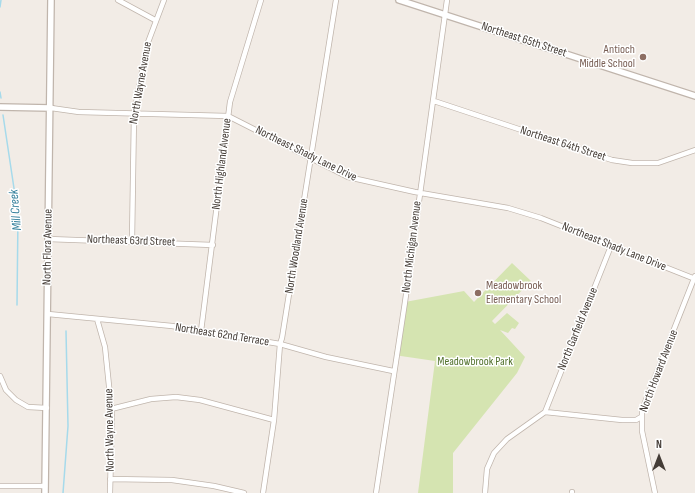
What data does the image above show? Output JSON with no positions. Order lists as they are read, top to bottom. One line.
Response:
{"streets":{"street":["Northeast 65th Street","North Wayne Avenue","Northeast 64th Street","Northeast Shady Lane Drive","North Highland Avenue","Northeast 63rd Street","North Woodland Avenue","North Flora Avenue","North Michigan Avenue","North Garfield Avenue","Northeast 62nd Terrace","North Howard Avenue"]},"crossings":[["Northeast 65th Street","North Michigan Avenue"],["North Wayne Avenue","Northeast Shady Lane Drive"],["North Wayne Avenue","Northeast 63rd Street"],["North Wayne Avenue","Northeast 62nd Terrace"],["Northeast 64th Street","North Michigan Avenue"],["Northeast Shady Lane Drive","North Highland Avenue"],["Northeast Shady Lane Drive","North Woodland Avenue"],["Northeast Shady Lane Drive","North Flora Avenue"],["Northeast Shady Lane Drive","North Michigan Avenue"],["Northeast Shady Lane Drive","North Garfield Avenue"],["Northeast Shady Lane Drive","North Howard Avenue"],["North Highland Avenue","Northeast 63rd Street"],["North Highland Avenue","Northeast 62nd Terrace"],["Northeast 63rd Street","North Flora Avenue"],["North Woodland Avenue","Northeast 62nd Terrace"],["North Flora Avenue","Northeast 62nd Terrace"],["North Michigan Avenue","Northeast 62nd Terrace"]],"water":["Mill Creek"],"parks":["Meadowbrook Park"],"places":["Antioch Middle School","Meadowbrook Elementary School"],"north":"top"}
